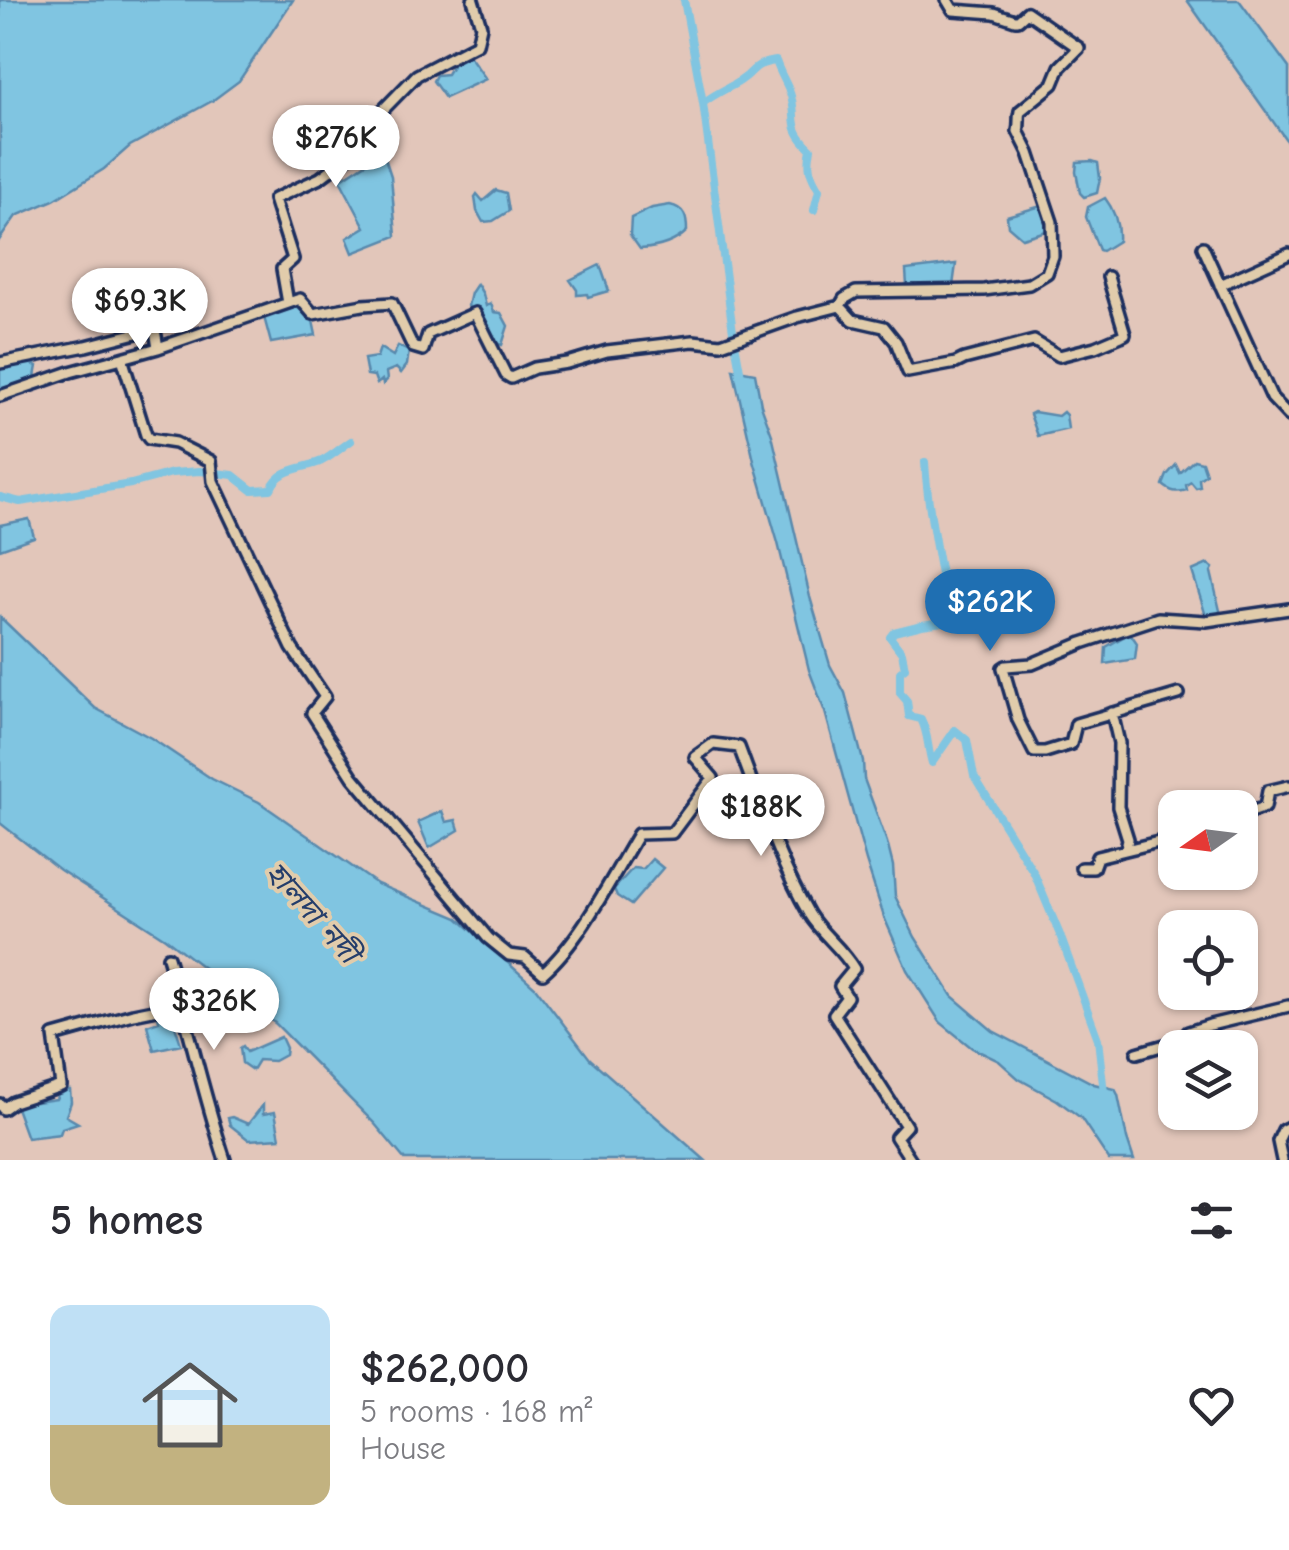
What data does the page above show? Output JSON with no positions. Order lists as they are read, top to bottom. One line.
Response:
{"water":["হালদা নদী"],"north":"left","page":{"price":["$276K","$69.3K","$262K","$188K","$326K"],"heading":"5 homes","list":[{"name":"$262,000","note":"5 rooms · 168 m² · House"}]}}
